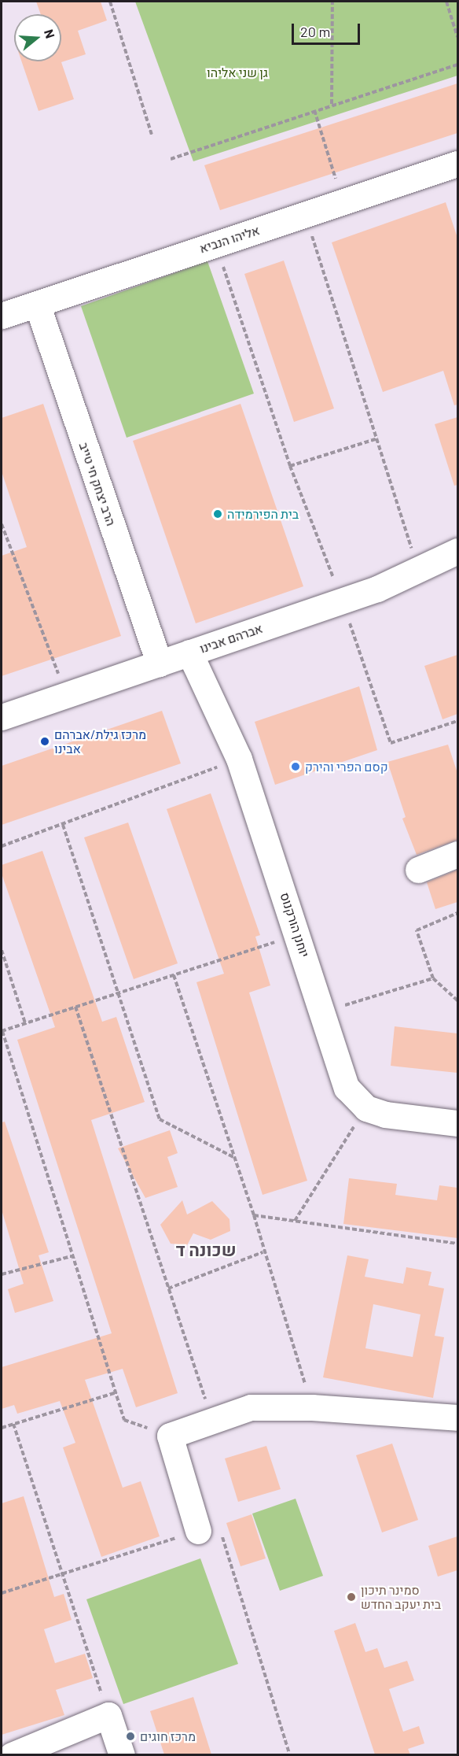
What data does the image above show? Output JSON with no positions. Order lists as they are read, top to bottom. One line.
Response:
{"streets":{"street":["אליהו הנביא","הרב יצחק חי טייב","אברהם אבינו","יוחנן הורקנוס"]},"crossings":[["אליהו הנביא","הרב יצחק חי טייב"],["הרב יצחק חי טייב","אברהם אבינו"],["אברהם אבינו","יוחנן הורקנוס"]],"districts":["שכונה ד"],"parks":["גן שני אליהו"],"places":["בית הפירמידה","מרכז גילת/אברהם אבינו","קסם הפרי והירק","סמינר תיכון בית יעקב החדש","מרכז חוגים"],"scale_bar":"20 m","north":"right"}
